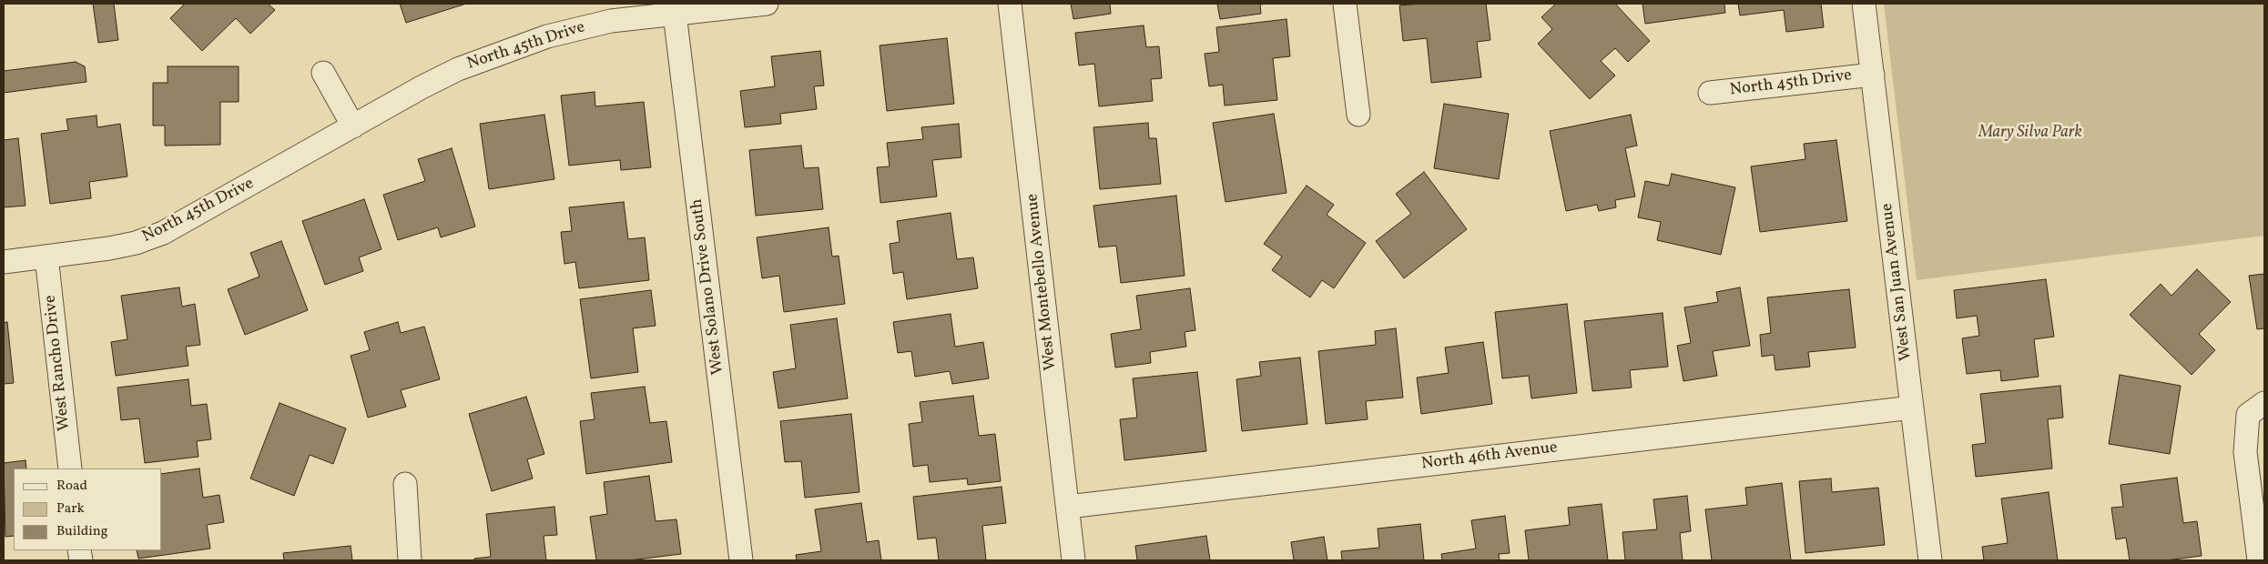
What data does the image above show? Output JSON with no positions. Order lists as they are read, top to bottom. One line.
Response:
{"streets":{"street":["North 45th Drive","West Montebello Avenue","West San Juan Avenue","West Solano Drive South","West Rancho Drive","North 46th Avenue"]},"crossings":[["North 45th Drive","West San Juan Avenue"],["North 45th Drive","West Solano Drive South"],["North 45th Drive","West Rancho Drive"],["West Montebello Avenue","North 46th Avenue"],["West San Juan Avenue","North 46th Avenue"]],"parks":["Mary Silva Park"],"legend":["Road","Park","Building"]}
